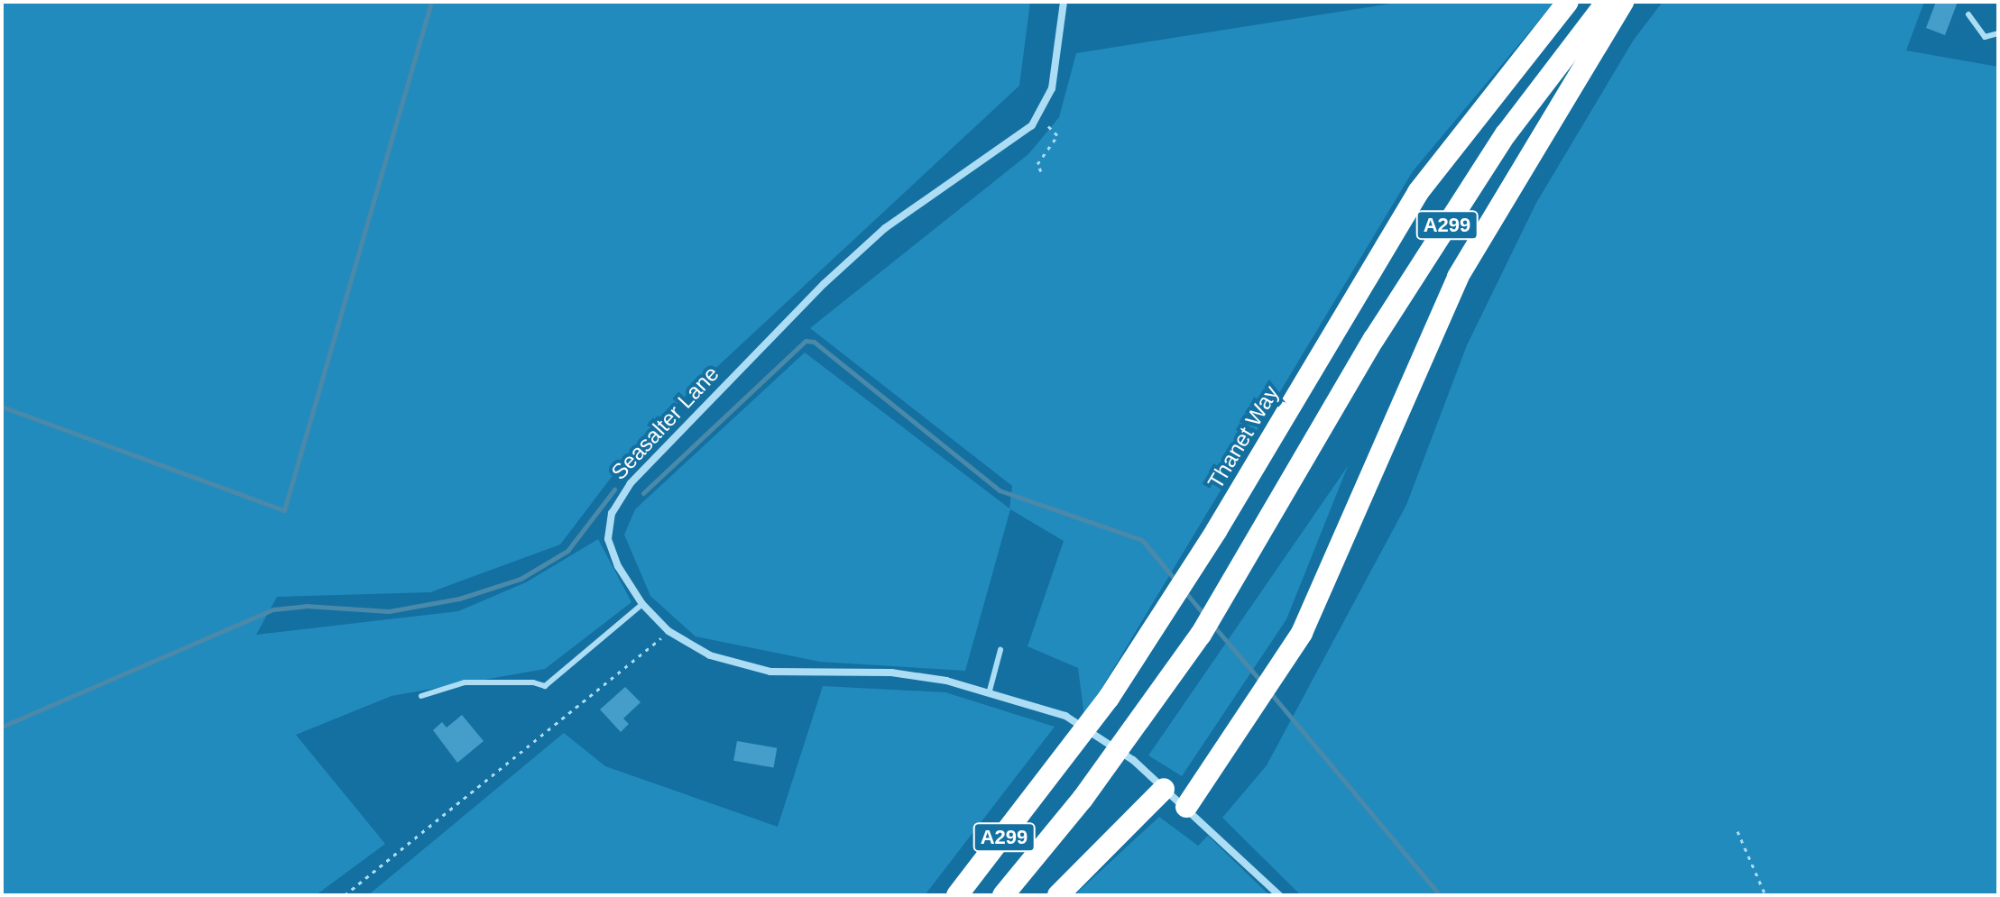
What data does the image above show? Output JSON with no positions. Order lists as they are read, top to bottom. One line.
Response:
{"streets":{"highway":["A299","Thanet Way"],"street":["Seasalter Lane"]}}
